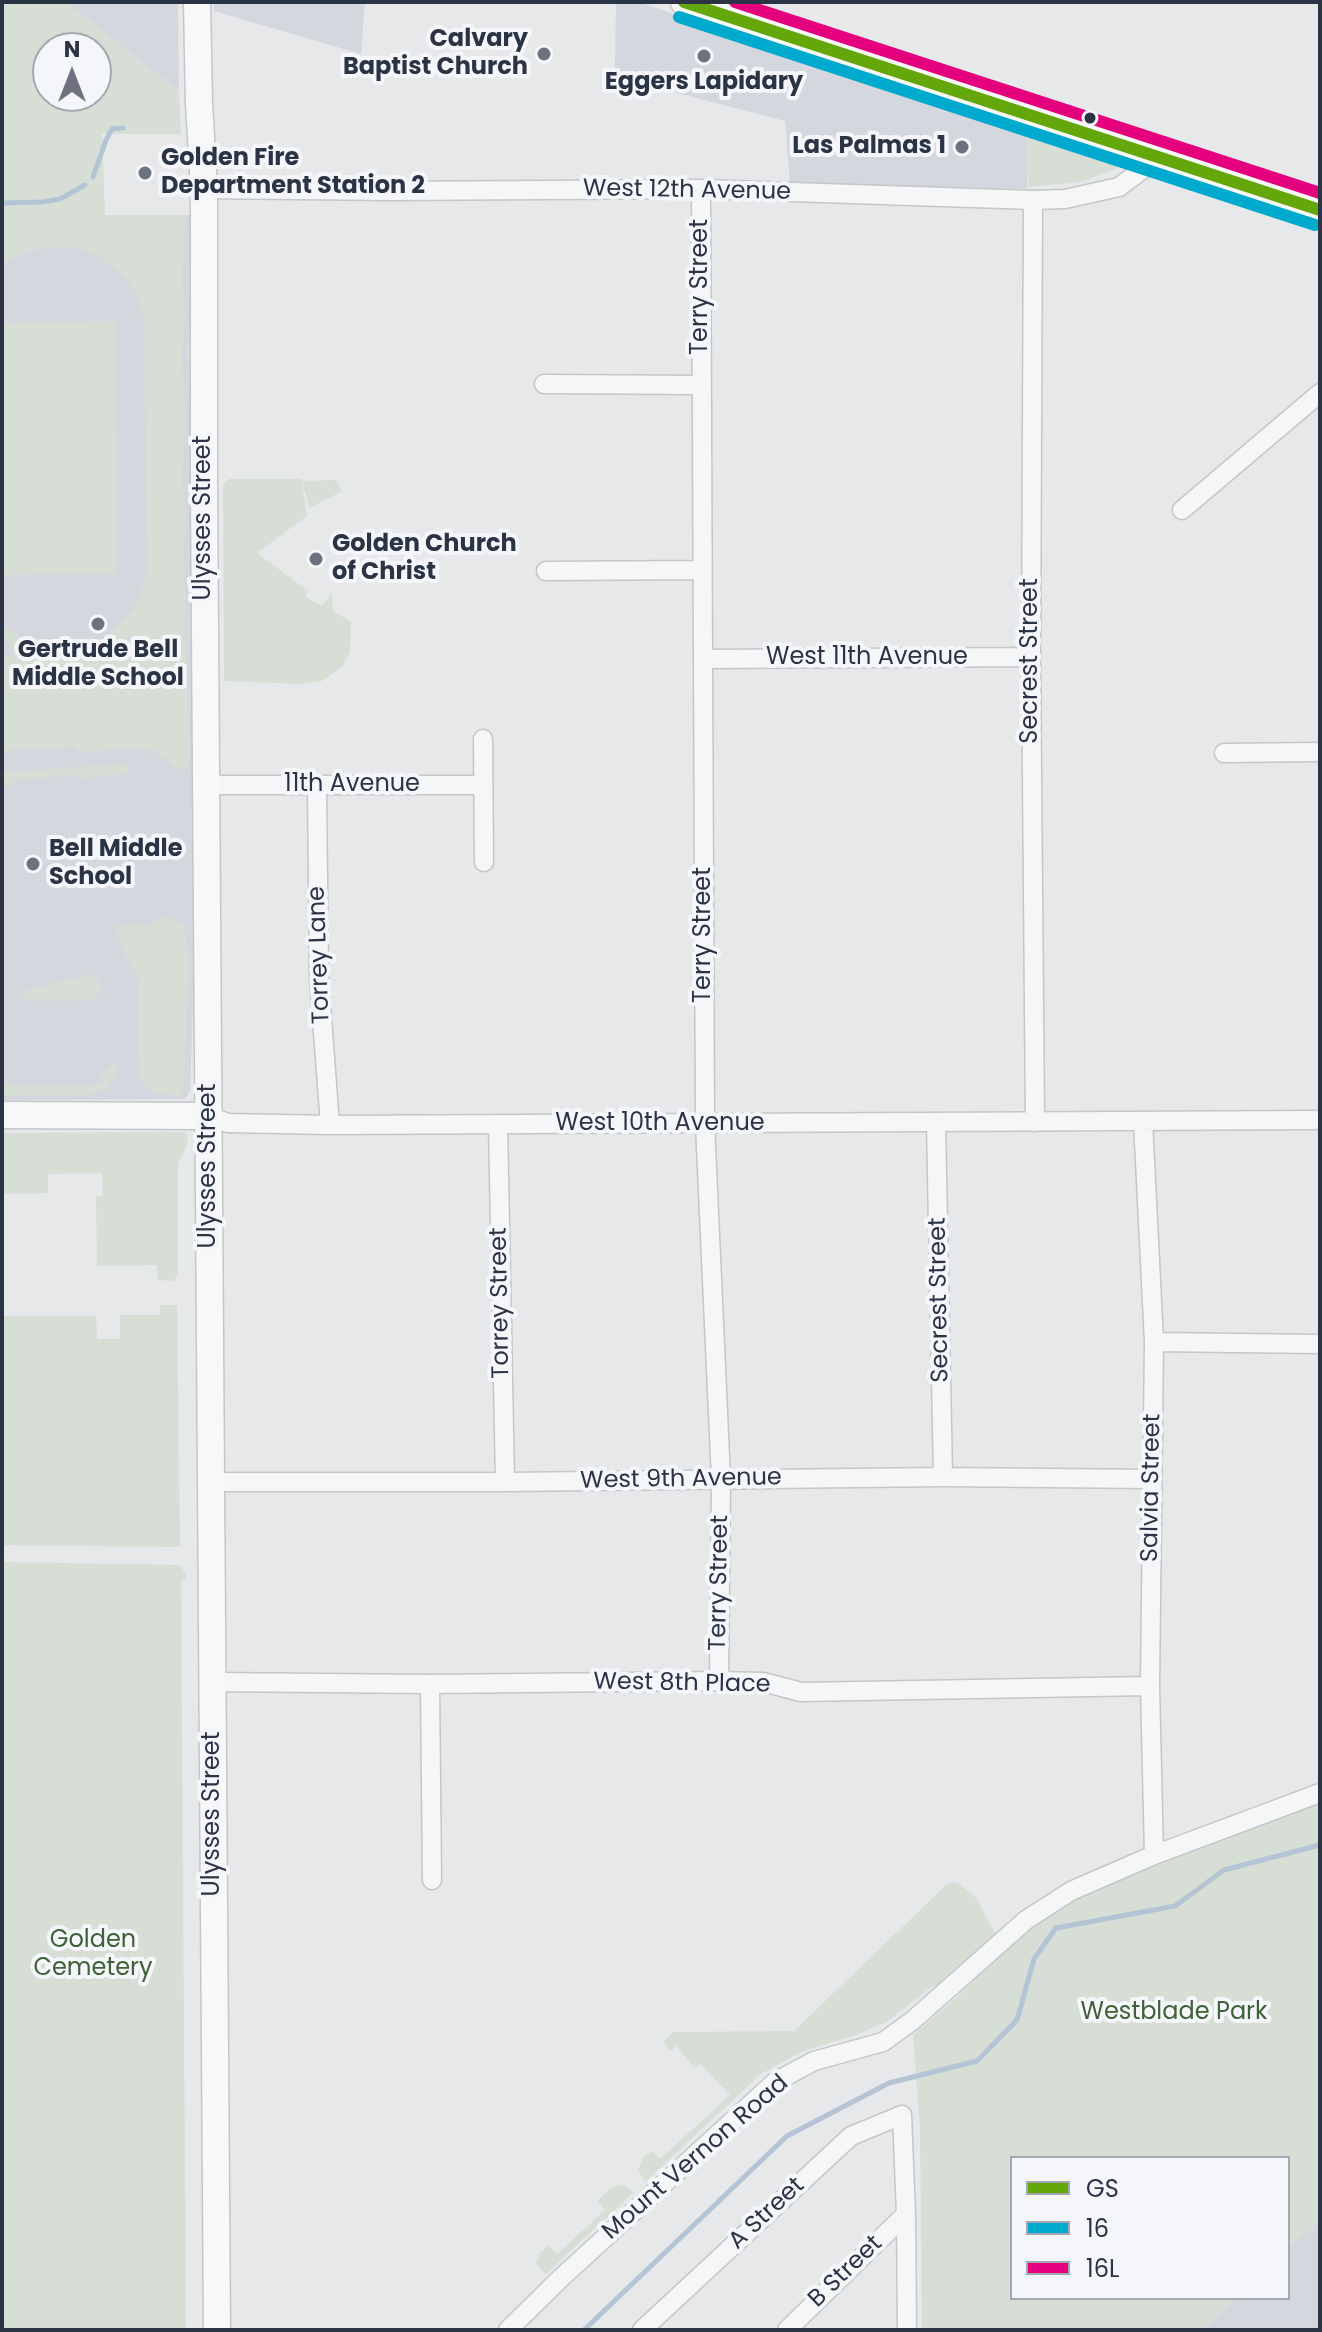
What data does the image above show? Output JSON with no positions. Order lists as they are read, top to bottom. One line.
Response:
{"streets":{"street":["West 12th Avenue","Terry Street","Ulysses Street","West 11th Avenue","Secrest Street","11th Avenue","Torrey Lane","West 10th Avenue","Torrey Street","West 9th Avenue","Salvia Street","West 8th Place","Mount Vernon Road","A Street","B Street"]},"crossings":[["West 12th Avenue","Terry Street"],["West 12th Avenue","Ulysses Street"],["West 12th Avenue","Secrest Street"],["Terry Street","West 11th Avenue"],["Terry Street","West 10th Avenue"],["Terry Street","West 9th Avenue"],["Terry Street","West 8th Place"],["Ulysses Street","11th Avenue"],["Ulysses Street","West 10th Avenue"],["Ulysses Street","West 9th Avenue"],["Ulysses Street","West 8th Place"],["West 11th Avenue","Secrest Street"],["Secrest Street","West 10th Avenue"],["Secrest Street","West 9th Avenue"],["11th Avenue","Torrey Lane"],["Torrey Lane","West 10th Avenue"],["West 10th Avenue","Torrey Street"],["West 10th Avenue","Salvia Street"],["Torrey Street","West 9th Avenue"],["West 9th Avenue","Salvia Street"],["Salvia Street","West 8th Place"],["Salvia Street","Mount Vernon Road"],["A Street","B Street"]],"parks":["Golden Cemetery","Westblade Park"],"places":["Calvary Baptist Church","Eggers Lapidary","Las Palmas 1","Golden Fire Department Station 2","Golden Church of Christ","Gertrude Bell Middle School","Bell Middle School"],"lines":["transit line GS","transit line 16L","transit line 16"],"legend":["GS","16","16L"],"north":"top"}
